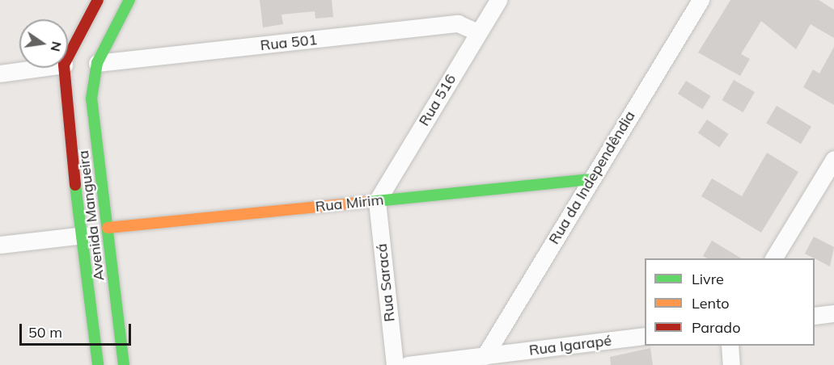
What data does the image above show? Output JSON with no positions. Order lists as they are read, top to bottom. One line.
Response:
{"streets":{"street":["Rua 501","Rua 516","Rua da Independêndia","Rua Mirim","Avenida Mangueira","Rua Saracá","Rua Igarapé"]},"crossings":[["Rua 501","Rua 516"],["Rua 501","Avenida Mangueira"],["Rua 516","Rua Mirim"],["Rua 516","Rua Saracá"],["Rua da Independêndia","Rua Mirim"],["Rua da Independêndia","Rua Igarapé"],["Rua Mirim","Avenida Mangueira"],["Rua Mirim","Rua Saracá"]],"legend":["Livre","Lento","Parado"],"scale_bar":"50 m","north":"right"}
